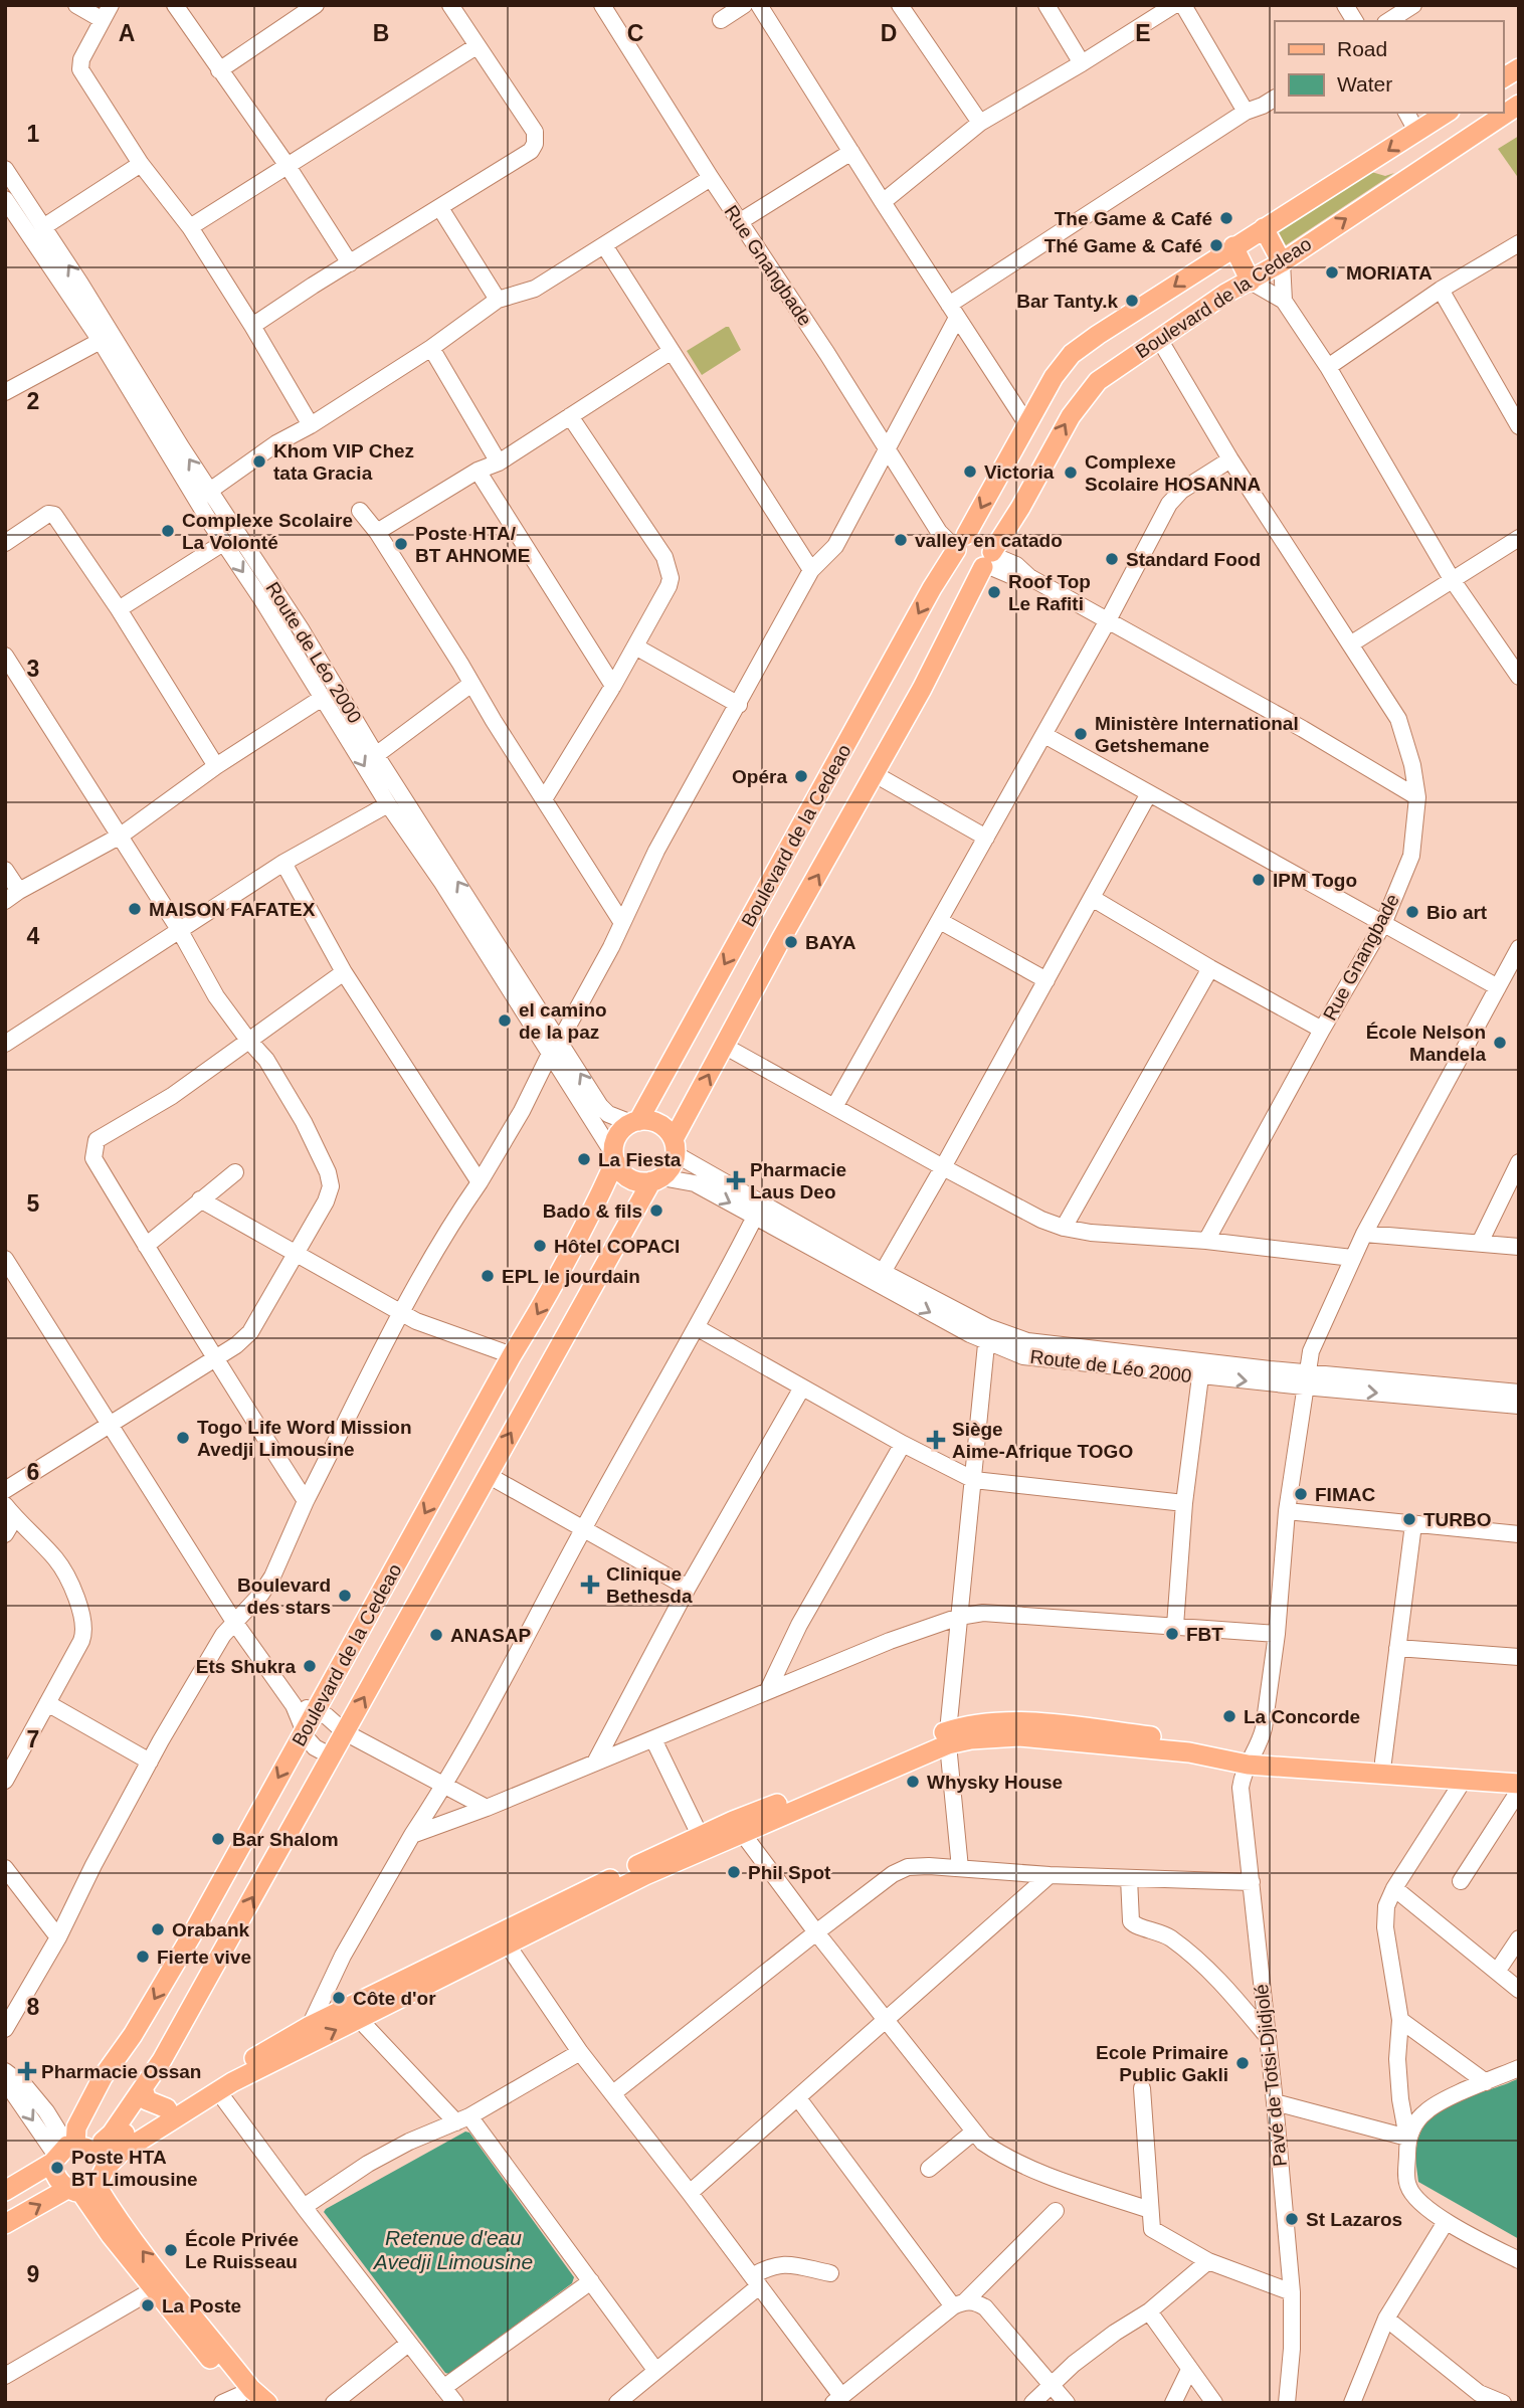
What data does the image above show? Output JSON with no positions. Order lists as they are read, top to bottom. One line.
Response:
{"streets":{"main road":["Boulevard de la Cedeao"],"street":["Rue Gnangbade","Route de Léo 2000","Pavé de Totsi-Djidjolé"]},"crossings":[["Rue Gnangbade","Boulevard de la Cedeao"],["Boulevard de la Cedeao","Route de Léo 2000"],["Route de Léo 2000","Pavé de Totsi-Djidjolé"]],"water":["Retenue d'eau Avedji Limousine"],"places":{"other":["The Game & Café","Thé Game & Café","MORIATA","Bar Tanty.k","Khom VIP Chez tata Gracia","Victoria","Complexe Scolaire HOSANNA","Complexe Scolaire La Volonté","valley en catado","Poste HTA/ BT AHNOME","Standard Food","Roof Top Le Rafiti","Ministère International Getshemane","Opéra","IPM Togo","MAISON FAFATEX","Bio art","BAYA","el camino de la paz","École Nelson Mandela","La Fiesta","Bado & fils","Hôtel COPACI","EPL le jourdain","Togo Life Word Mission Avedji Limousine","FIMAC","TURBO","Boulevard des stars","FBT","ANASAP","Ets Shukra","La Concorde","Whysky House","Bar Shalom","Phil Spot","Orabank","Fierte vive","Côte d'or","Ecole Primaire Public Gakli","Poste HTA BT Limousine","St Lazaros","École Privée Le Ruisseau","La Poste"],"health":["Pharmacie Laus Deo","Siège Aime-Afrique TOGO","Clinique Bethesda","Pharmacie Ossan"]},"legend":["Road","Water"],"grid":{"columns":["A","B","C","D","E"],"rows":["1","2","3","4","5","6","7","8","9"]}}
